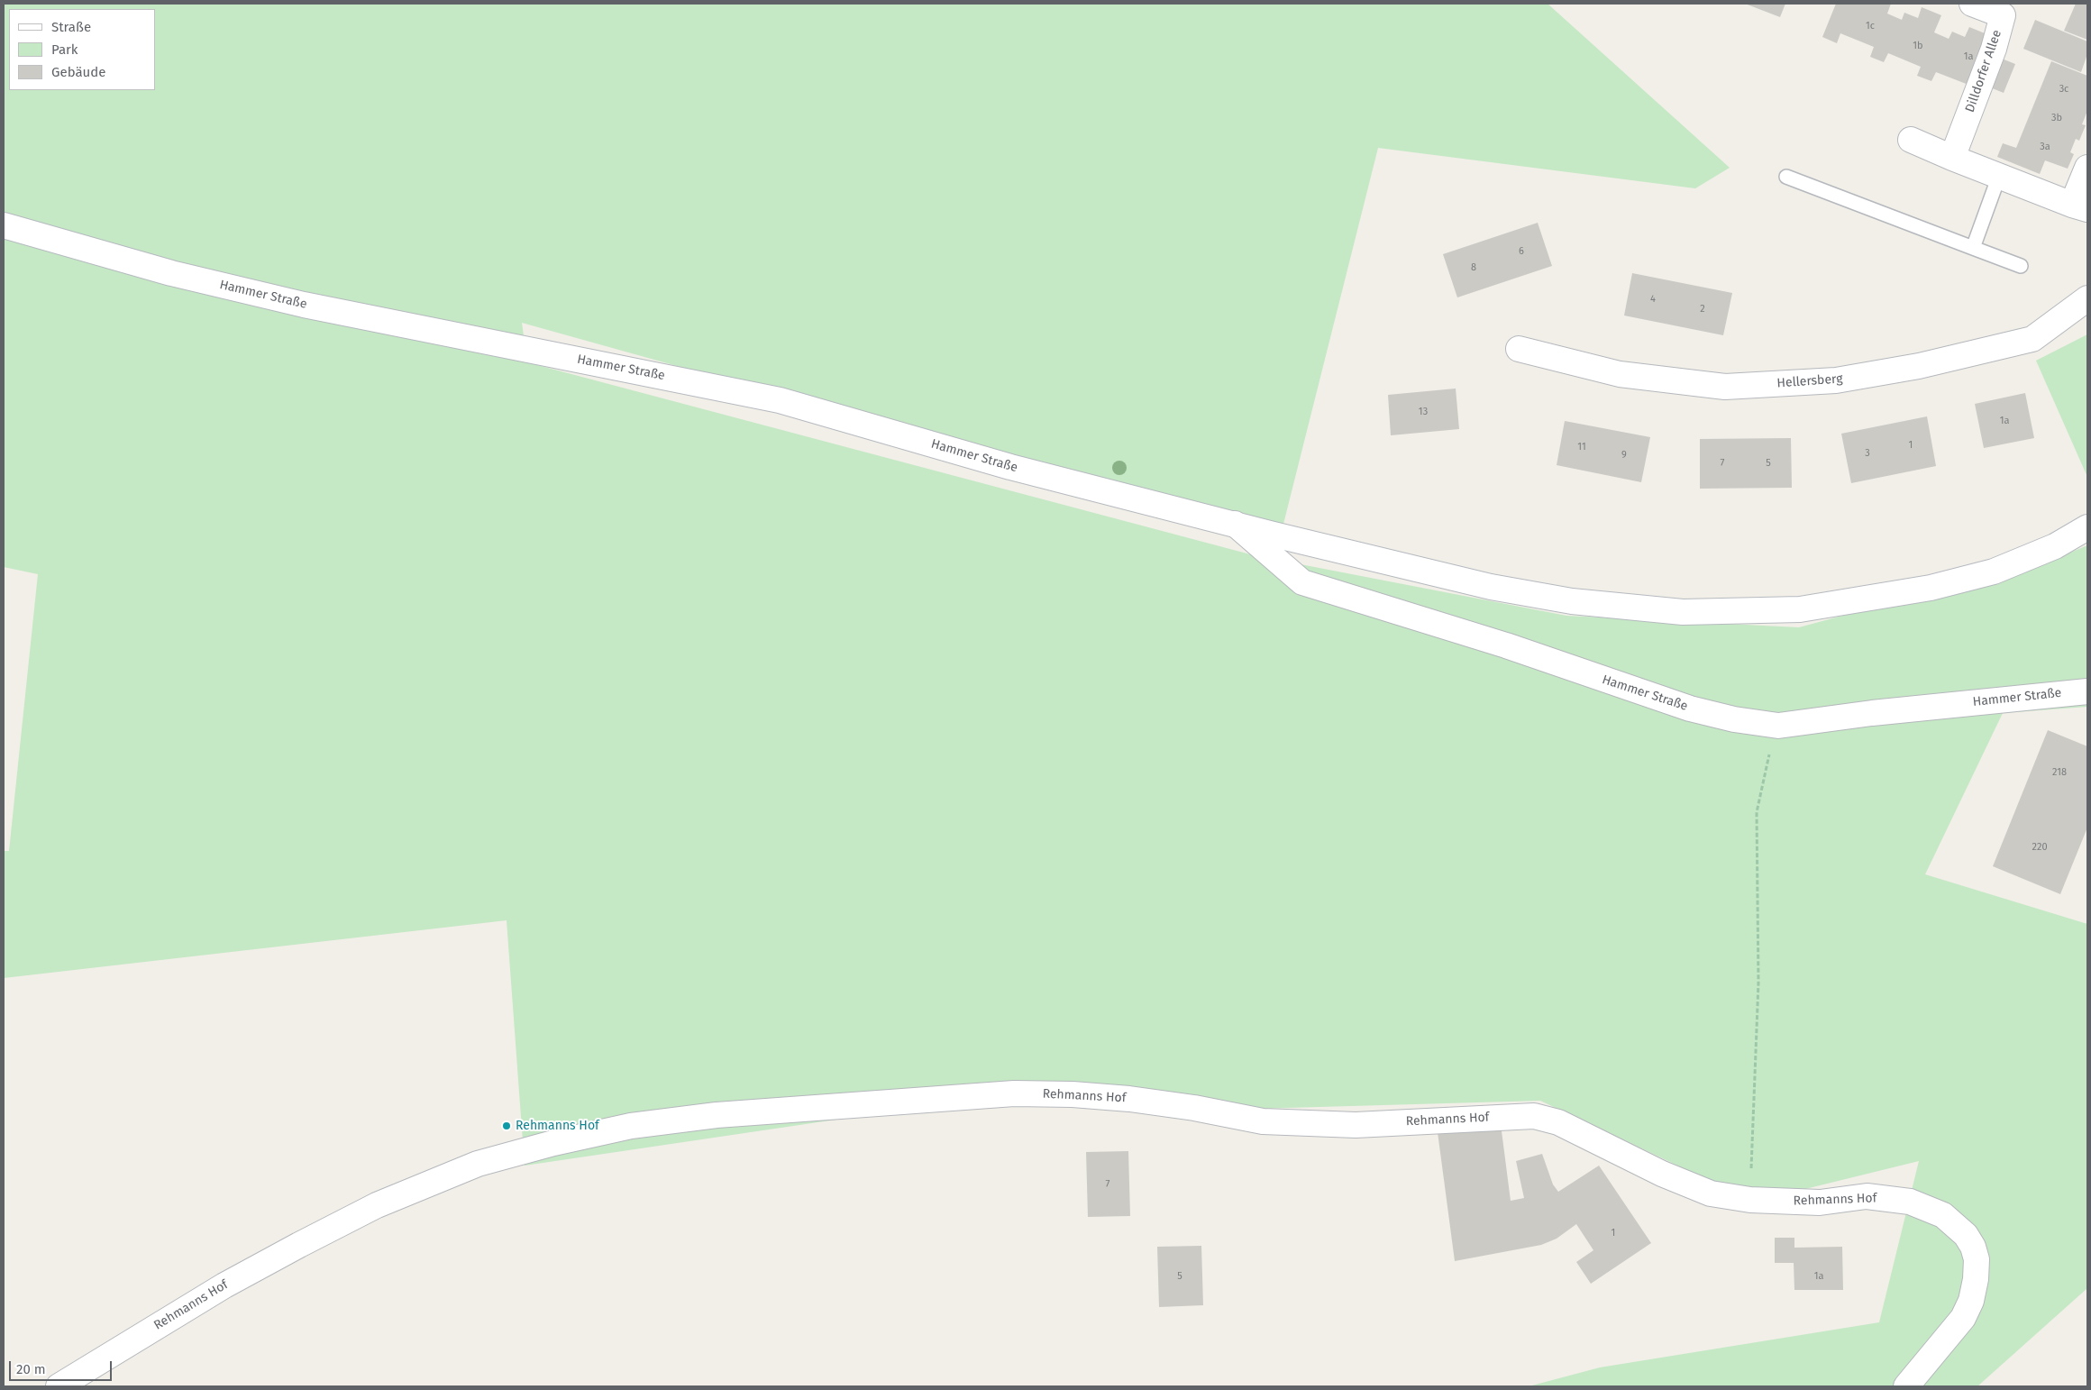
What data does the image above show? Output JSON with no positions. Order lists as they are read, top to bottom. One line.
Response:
{"streets":{"street":["Dilldorfer Allee","Hammer Straße","Hellersberg","Rehmanns Hof"]},"places":["Rehmanns Hof"],"house_numbers":["1c","1b","1a","3c","3b","3a","6","8","4","2","13","1a","1","11","3","9","7","5","218","220","7","1","5","1a"],"legend":["Straße","Park","Gebäude"],"scale_bar":"20 m"}
